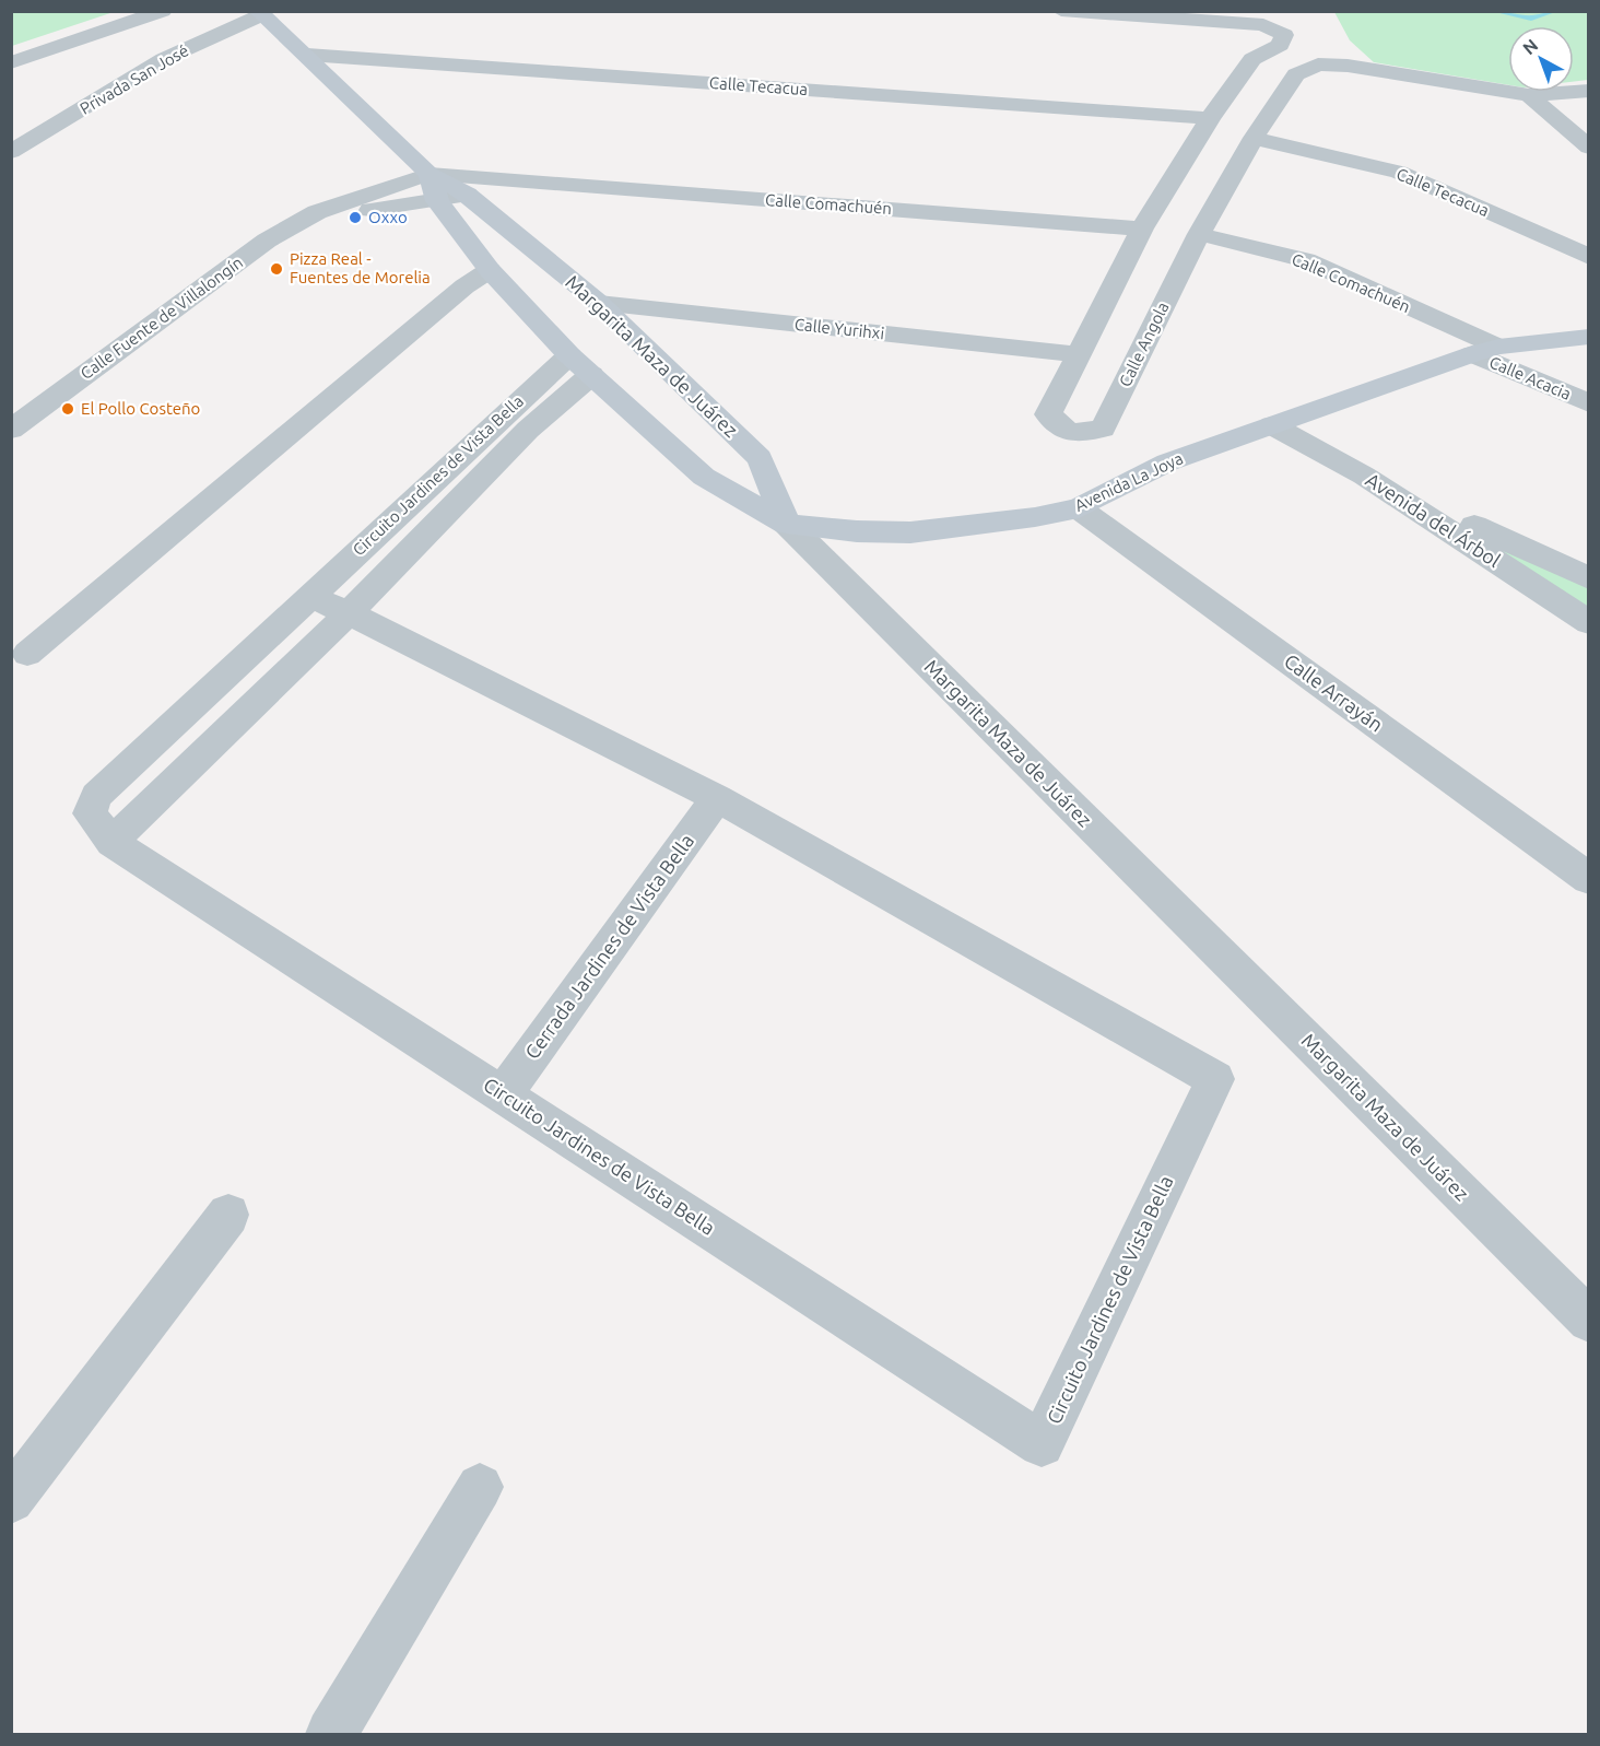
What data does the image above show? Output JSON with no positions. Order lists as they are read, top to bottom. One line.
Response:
{"streets":{"main road":["Margarita Maza de Juárez","Avenida La Joya"],"street":["Privada San José","Calle Tecacua","Calle Comachuén","Calle Fuente de Villalongín","Calle Yurihxi","Calle Angola","Calle Acacia","Circuito Jardines de Vista Bella","Avenida del Árbol","Calle Arrayán","Cerrada Jardines de Vista Bella"]},"crossings":[["Privada San José","Margarita Maza de Juárez"],["Calle Tecacua","Calle Angola"],["Calle Tecacua","Margarita Maza de Juárez"],["Calle Comachuén","Calle Fuente de Villalongín"],["Calle Comachuén","Calle Angola"],["Calle Comachuén","Margarita Maza de Juárez"],["Calle Comachuén","Calle Acacia"],["Calle Comachuén","Avenida La Joya"],["Calle Fuente de Villalongín","Margarita Maza de Juárez"],["Calle Yurihxi","Calle Angola"],["Calle Yurihxi","Margarita Maza de Juárez"],["Margarita Maza de Juárez","Avenida La Joya"],["Calle Acacia","Avenida La Joya"],["Circuito Jardines de Vista Bella","Avenida La Joya"],["Circuito Jardines de Vista Bella","Cerrada Jardines de Vista Bella"],["Avenida La Joya","Avenida del Árbol"],["Avenida La Joya","Calle Arrayán"]],"places":["Oxxo","Pizza Real - Fuentes de Morelia","El Pollo Costeño"],"north":"top left"}
